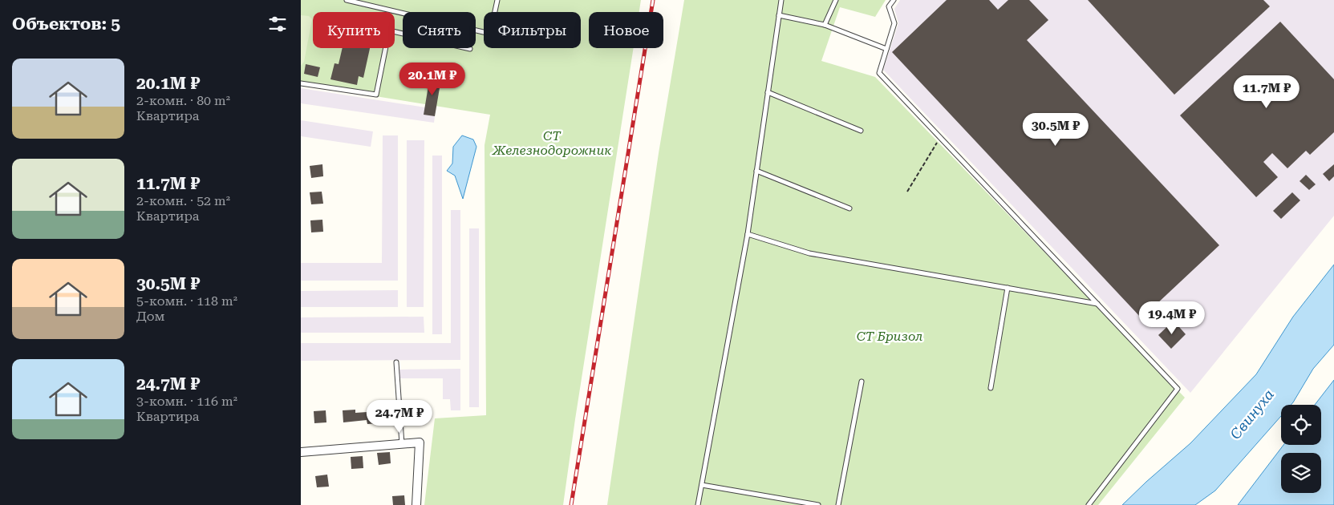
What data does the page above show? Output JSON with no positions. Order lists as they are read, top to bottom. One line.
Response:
{"water":["Свинуха"],"parks":["СТ Железнодорожник","СТ Бризол"],"page":{"heading":"Объектов: 5","chip":["Купить","Снять","Фильтры","Новое"],"list":[{"name":"20.1M ₽","note":"2-комн. · 80 m² · Квартира"},{"name":"11.7M ₽","note":"2-комн. · 52 m² · Квартира"},{"name":"30.5M ₽","note":"5-комн. · 118 m² · Дом"},{"name":"24.7M ₽","note":"3-комн. · 116 m² · Квартира"}],"price":["20.1M ₽","11.7M ₽","30.5M ₽","19.4M ₽","24.7M ₽"]}}
